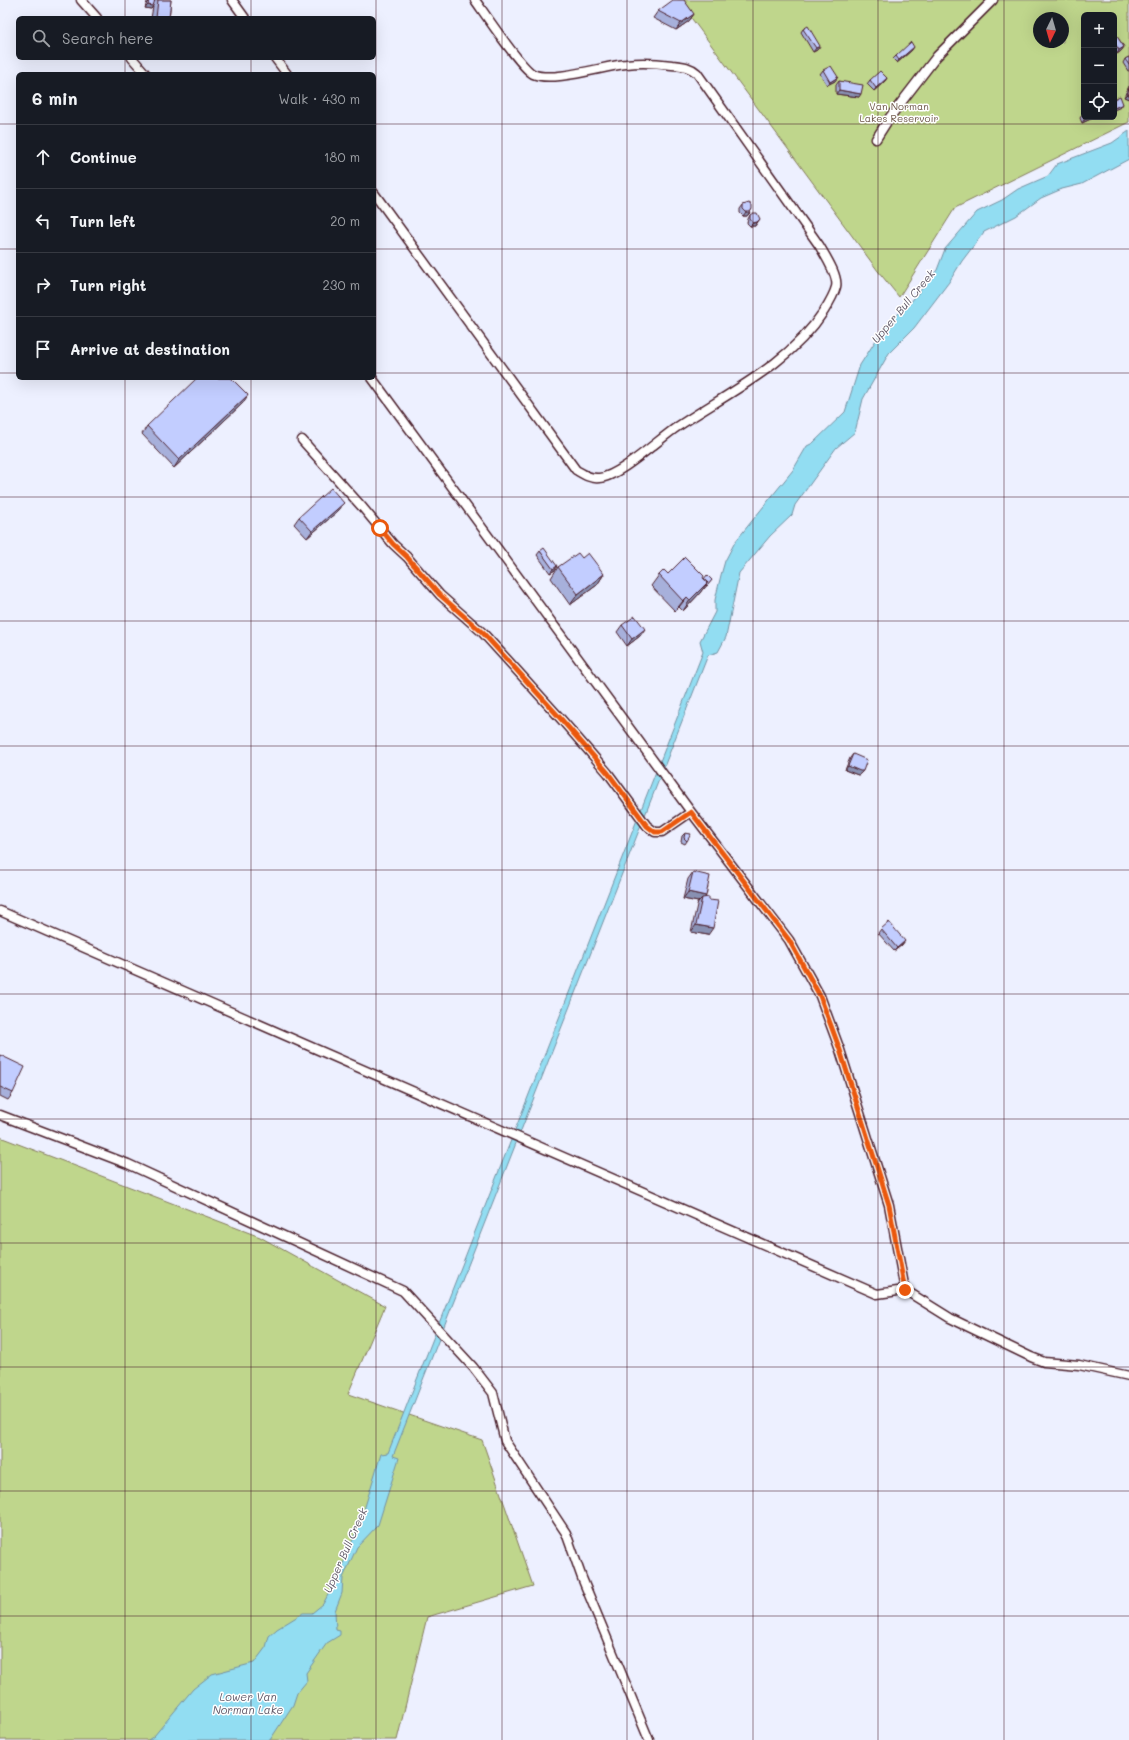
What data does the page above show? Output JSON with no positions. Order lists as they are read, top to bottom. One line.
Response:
{"water":["Upper Bull Creek","Lower Van Norman Lake"],"parks":["Van Norman Lakes Reservoir"],"north":"bottom","page":{"map_buttons":["+","−"],"search":"Search here","heading":["6 min","Walk · 430 m"],"list":[["Continue","180 m"],["Turn left","20 m"],["Turn right","230 m"],"Arrive at destination"]}}
